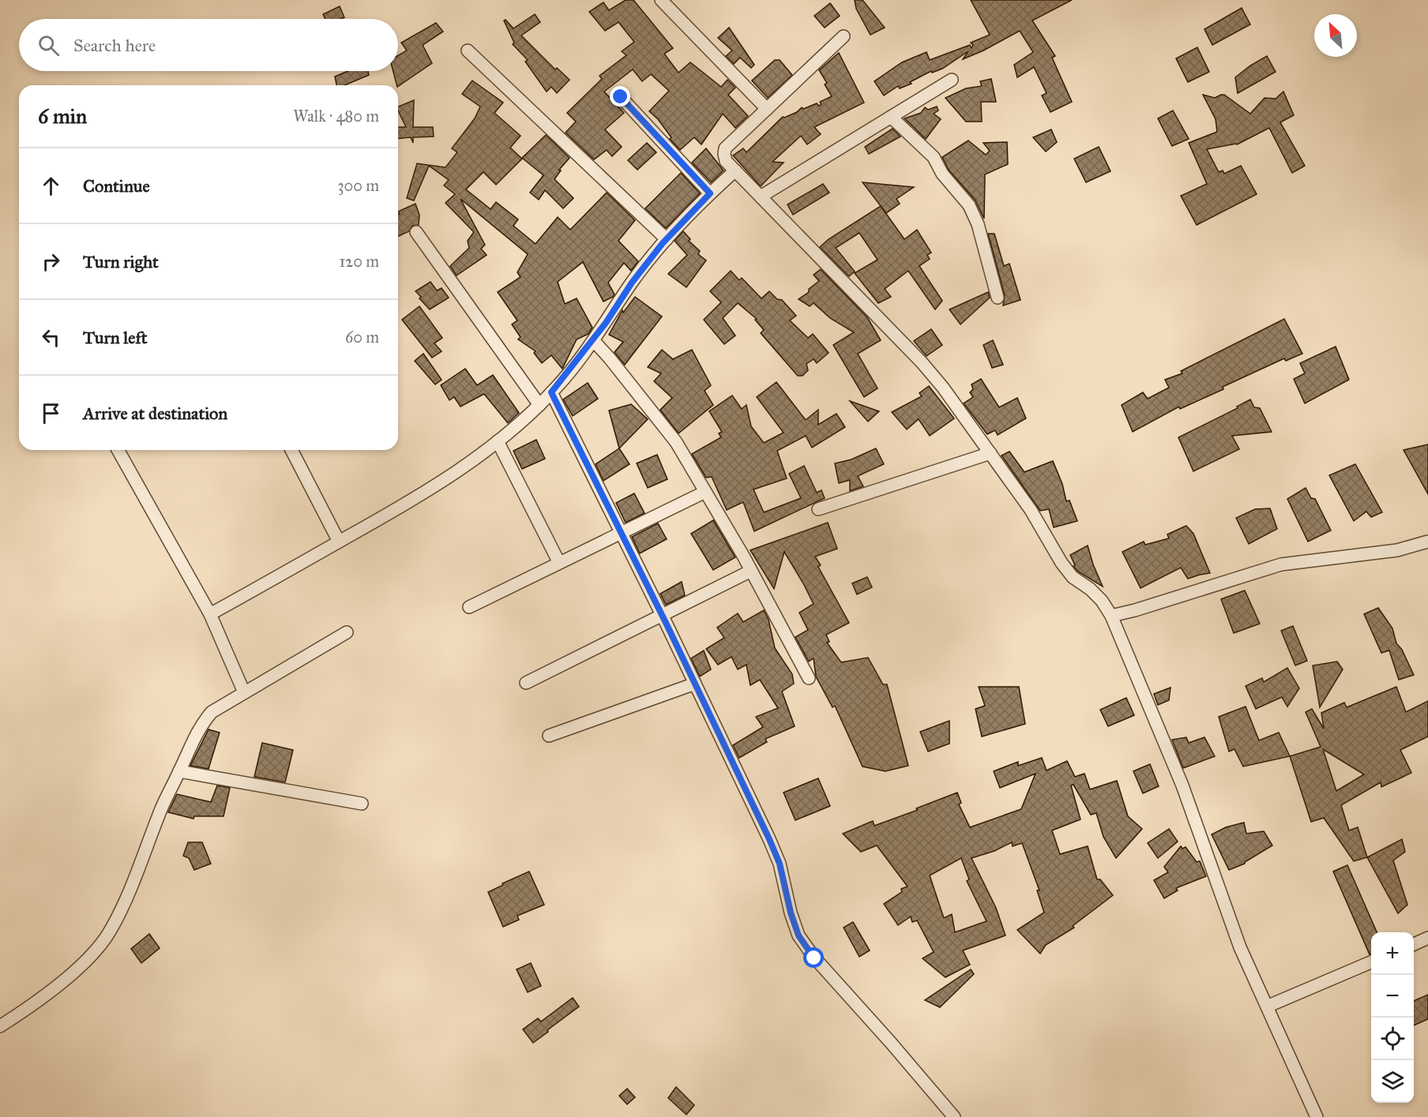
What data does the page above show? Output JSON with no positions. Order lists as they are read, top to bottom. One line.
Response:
{"north":"top left","page":{"search":"Search here","heading":["6 min","Walk · 480 m"],"list":[["Continue","300 m"],["Turn right","120 m"],["Turn left","60 m"],"Arrive at destination"],"map_buttons":["+","−"]}}
